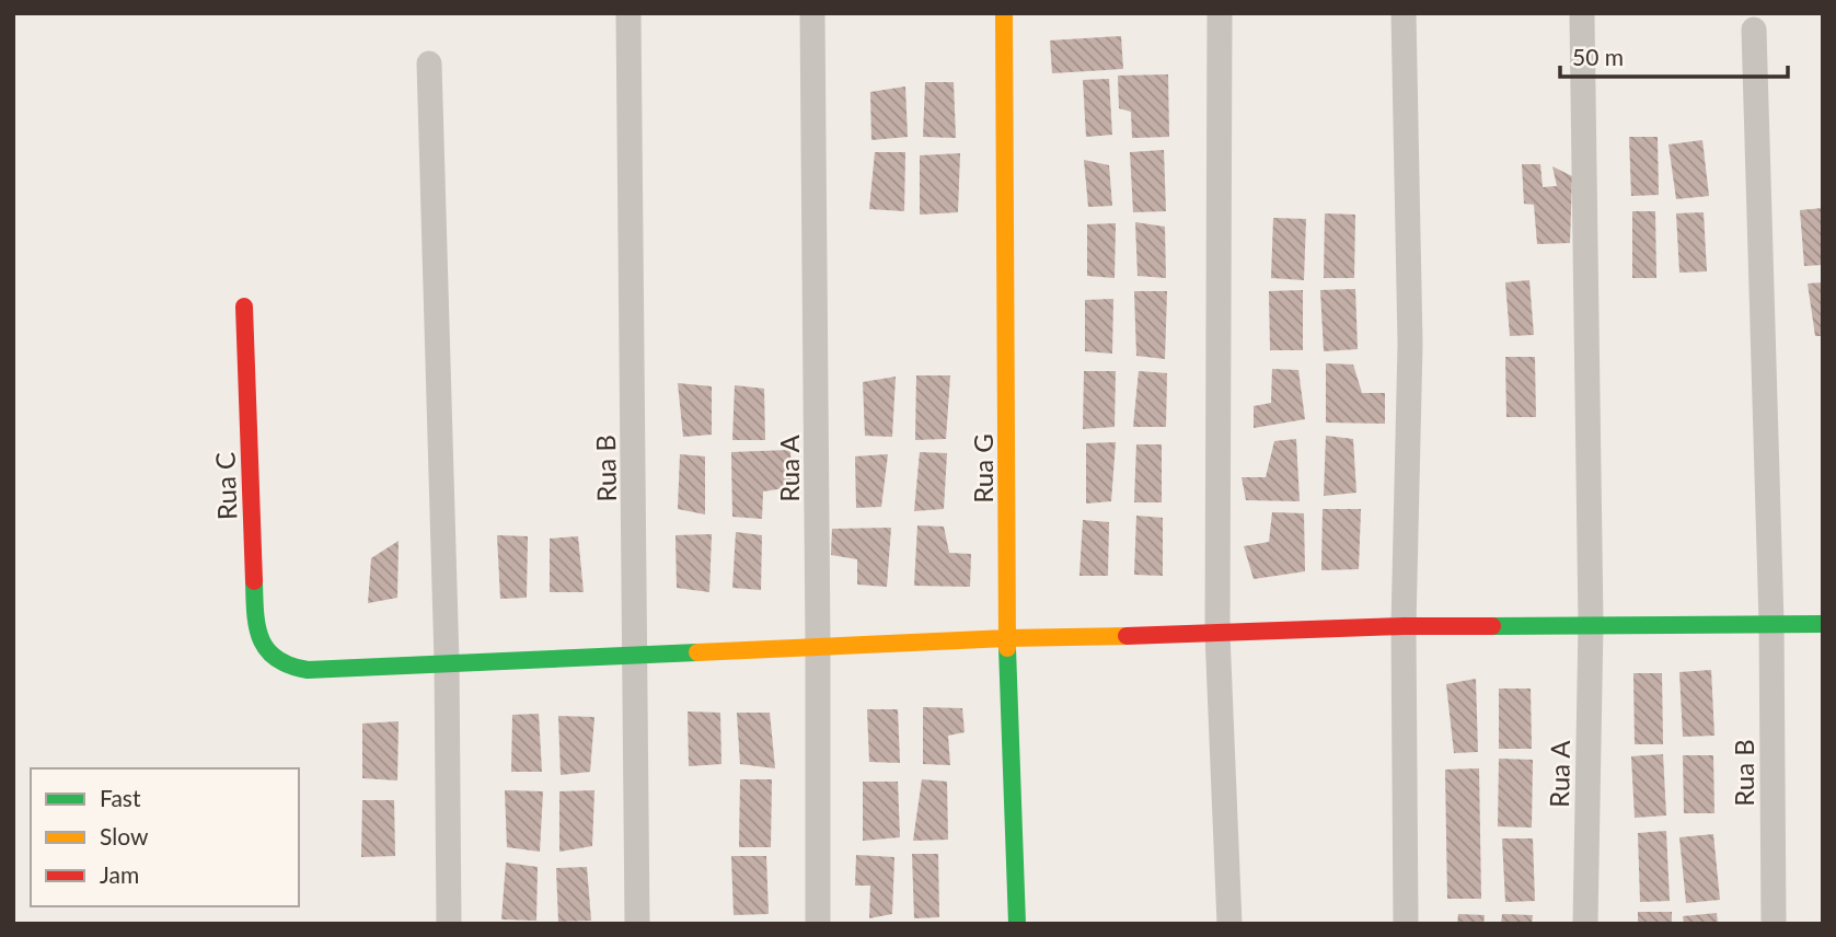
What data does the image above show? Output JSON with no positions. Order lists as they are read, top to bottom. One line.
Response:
{"streets":{"street":["Rua B","Rua A","Rua G","Rua C"]},"legend":["Fast","Slow","Jam"],"scale_bar":"50 m"}
